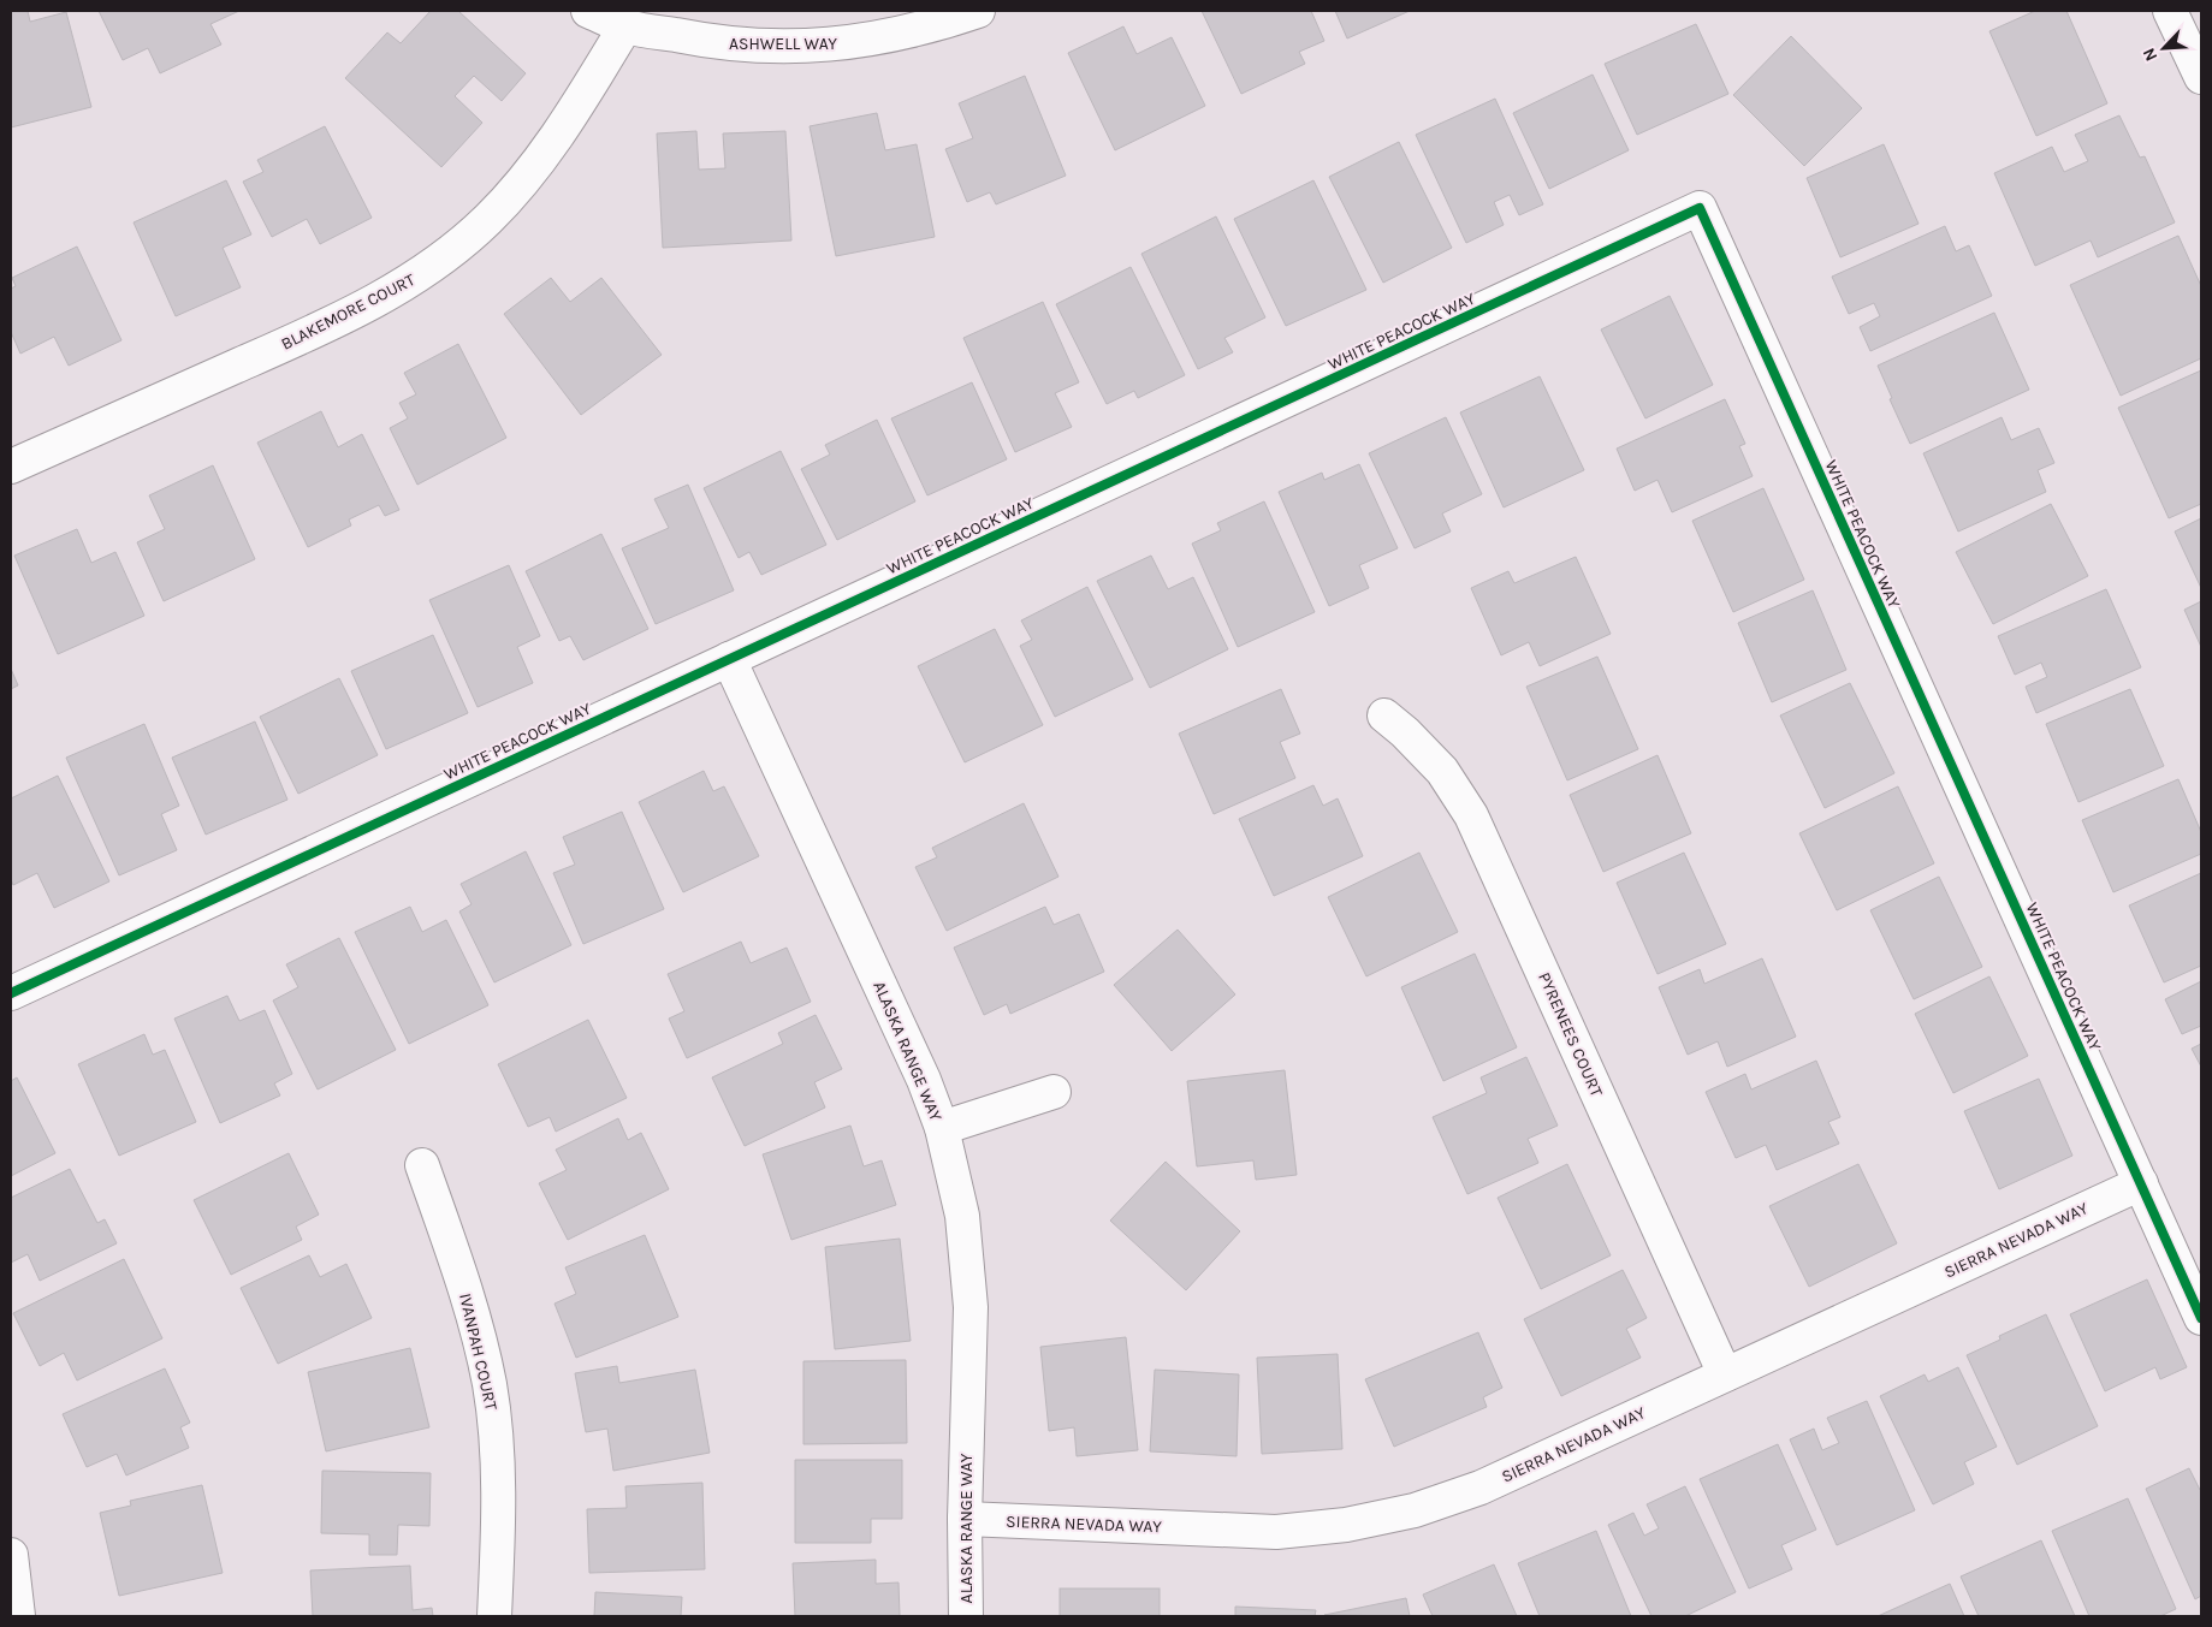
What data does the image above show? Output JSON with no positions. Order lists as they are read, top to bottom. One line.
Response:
{"streets":{"street":["ASHWELL WAY","BLAKEMORE COURT","WHITE PEACOCK WAY","PYRENEES COURT","ALASKA RANGE WAY","SIERRA NEVADA WAY","IVANPAH COURT"]},"crossings":[["ASHWELL WAY","BLAKEMORE COURT"],["WHITE PEACOCK WAY","ALASKA RANGE WAY"],["WHITE PEACOCK WAY","SIERRA NEVADA WAY"],["PYRENEES COURT","SIERRA NEVADA WAY"],["ALASKA RANGE WAY","SIERRA NEVADA WAY"]],"north":"bottom left"}
